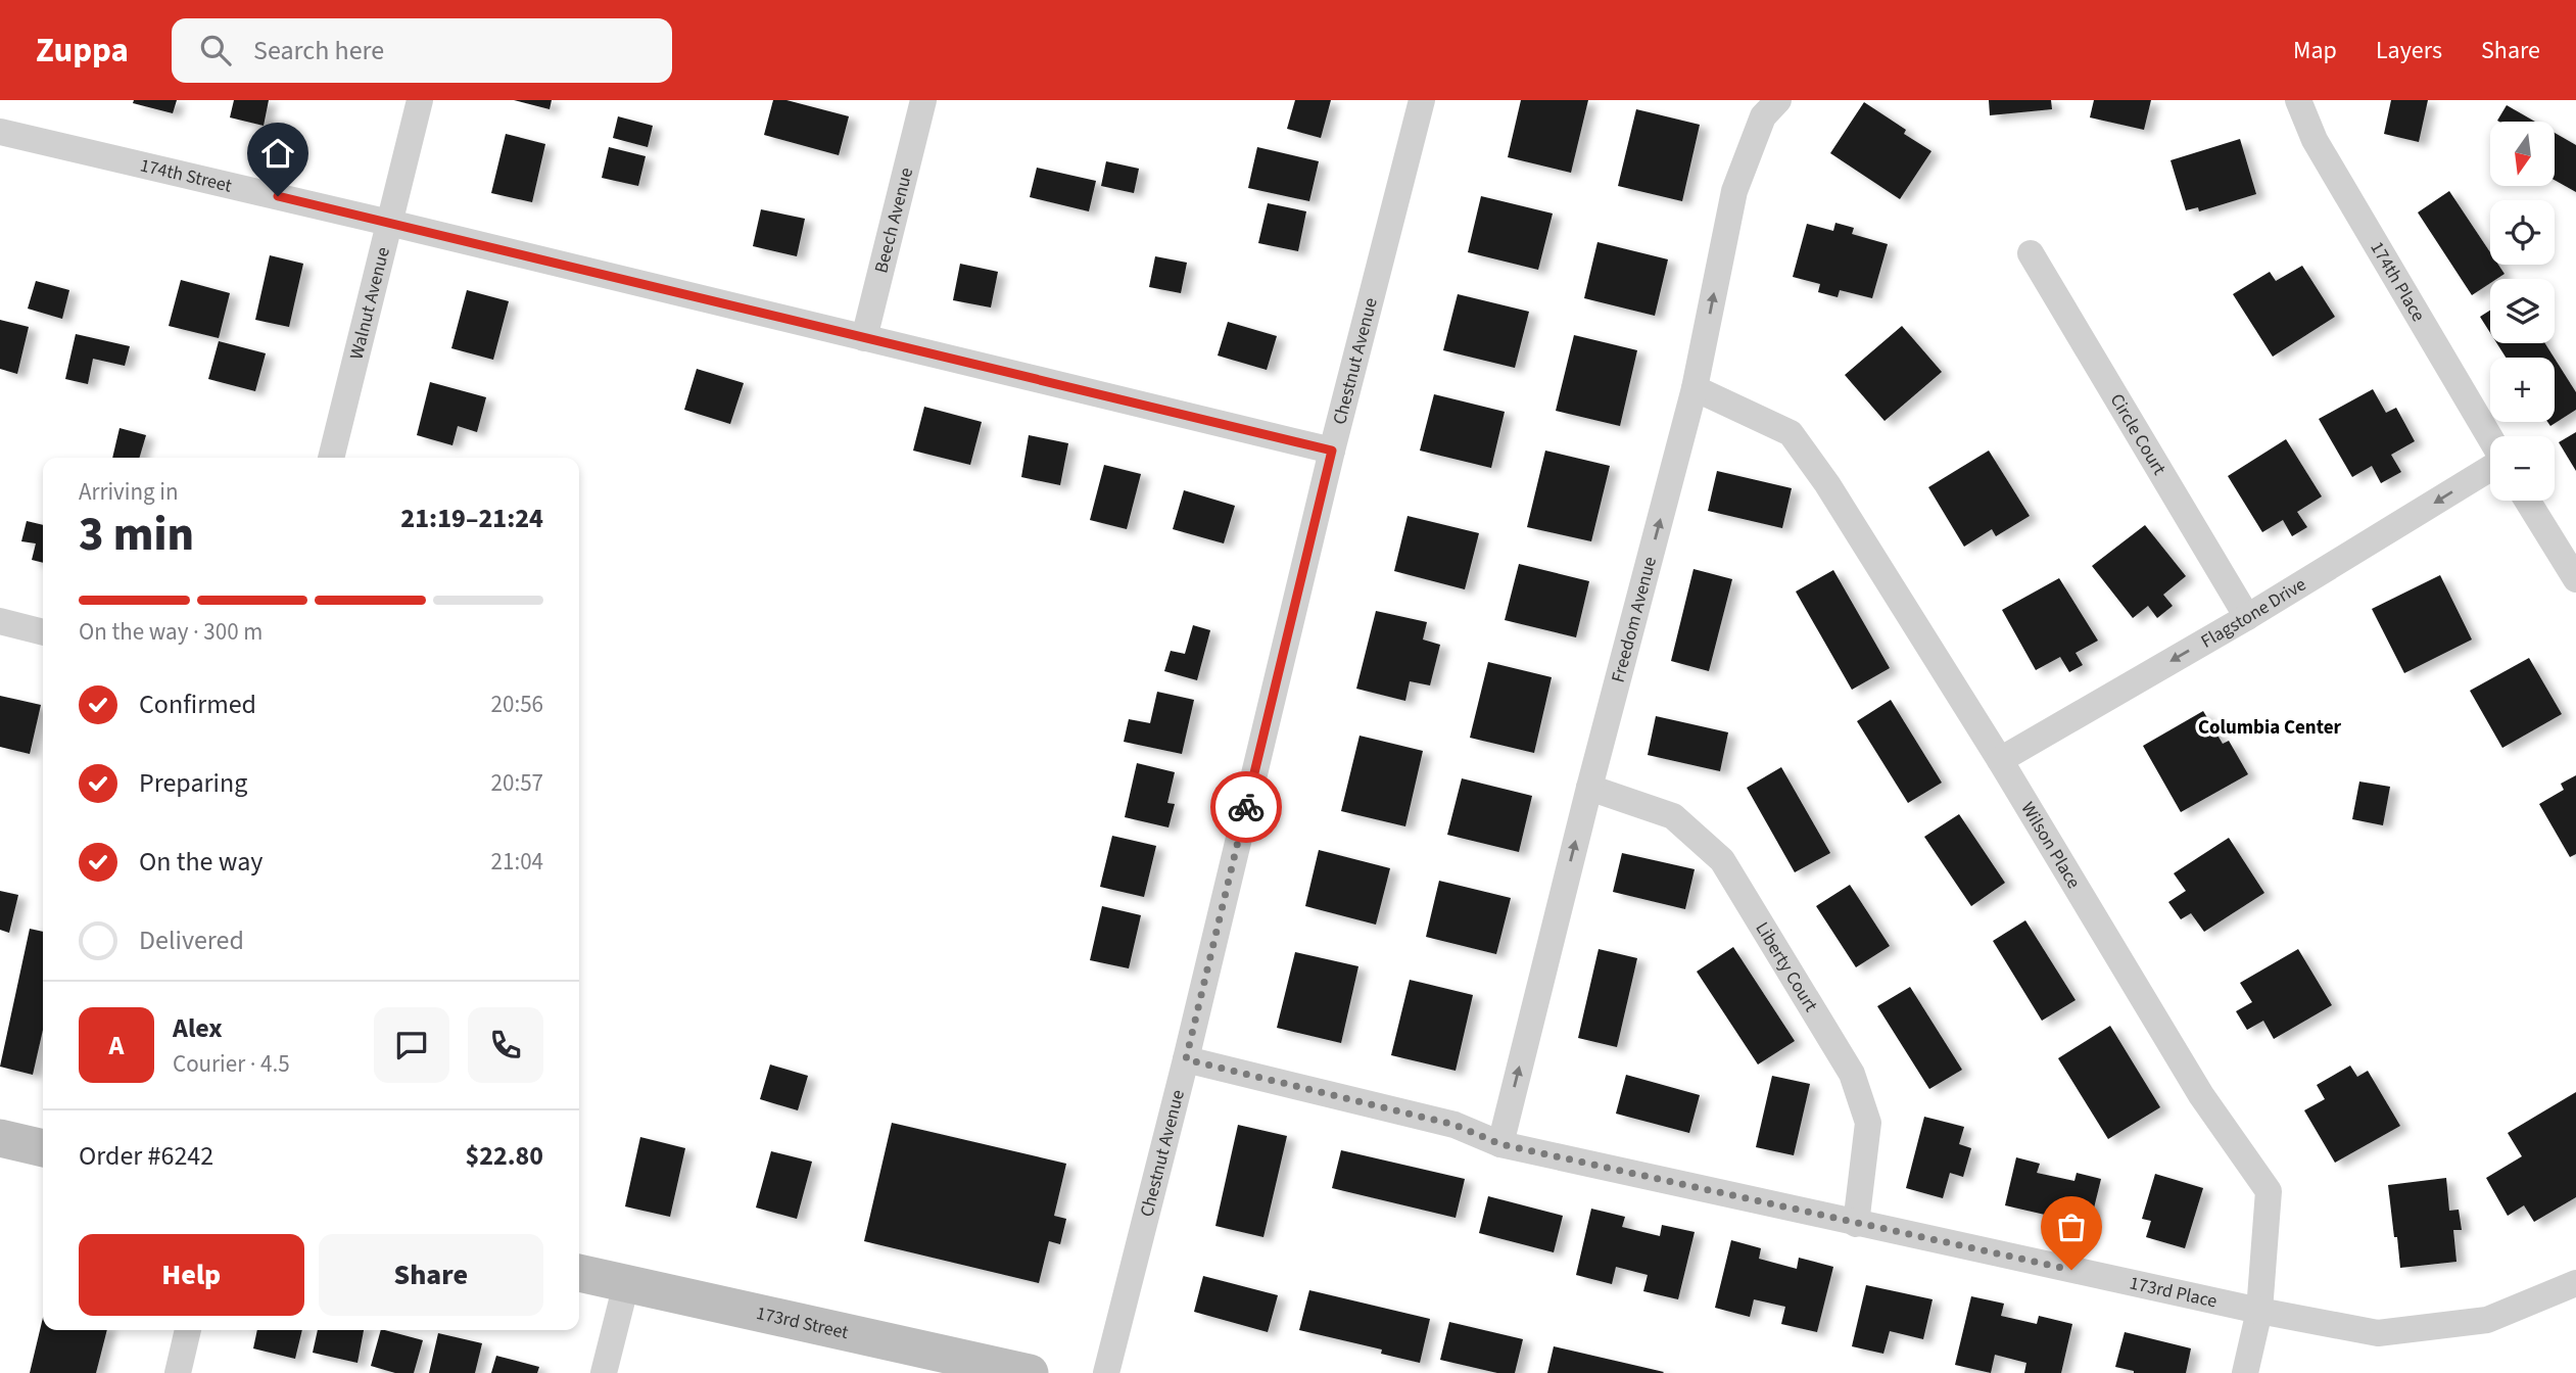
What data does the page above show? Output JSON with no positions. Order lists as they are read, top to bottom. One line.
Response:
{"streets":{"street":["174th Street","Beech Avenue","174th Place","Walnut Avenue","Chestnut Avenue","Circle Court","Flagstone Drive","Freedom Avenue","Wilson Place","Liberty Court","173rd Place","173rd Street"]},"crossings":[["174th Street","Beech Avenue"],["174th Street","Walnut Avenue"],["174th Street","Chestnut Avenue"],["Chestnut Avenue","173rd Place"],["Circle Court","Flagstone Drive"],["Flagstone Drive","Wilson Place"],["Freedom Avenue","Wilson Place"],["Freedom Avenue","Liberty Court"],["Freedom Avenue","173rd Place"],["Wilson Place","173rd Place"],["Liberty Court","173rd Place"]],"one_way":["Flagstone Drive","Freedom Avenue"],"districts":["Columbia Center"],"north":"bottom","page":{"header":"Zuppa","search":"Search here","nav":["Map","Layers","Share"],"map_buttons":["+","−"],"heading":["3 min","Arriving in","21:19–21:24"],"panel":["Alex","Courier · 4.5","Order #6242","$22.80"],"bar":"On the way · 300 m","list":[["Confirmed","20:56"],["Preparing","20:57"],["On the way","21:04"],"Delivered"],"round":"A","buttons":["Help","Share"]}}
